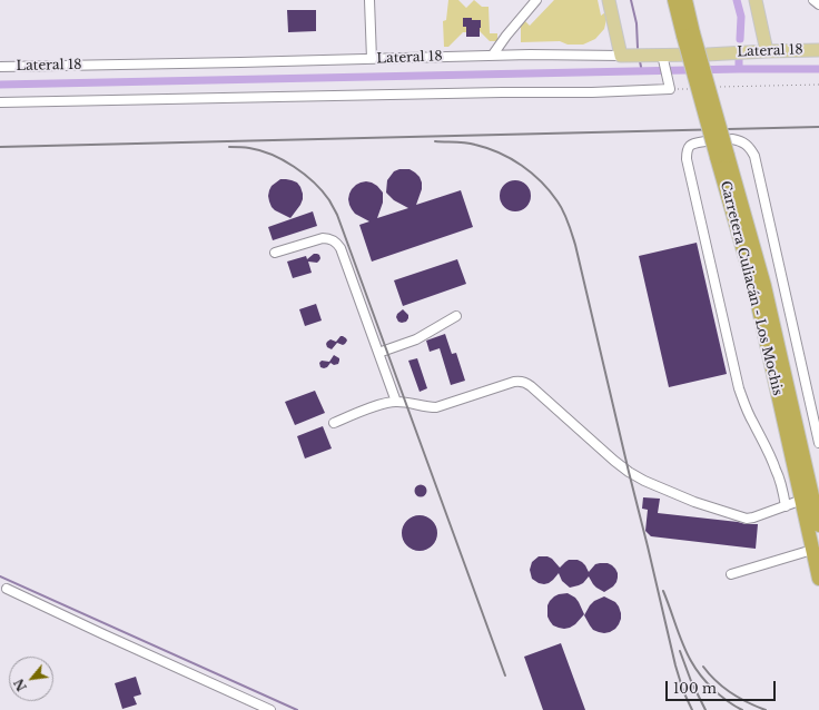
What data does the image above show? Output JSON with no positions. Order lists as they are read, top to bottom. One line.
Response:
{"streets":{"highway":["Carretera Culiacán - Los Mochis"],"main road":["Lateral 18"]},"scale_bar":"100 m","north":"bottom left"}
